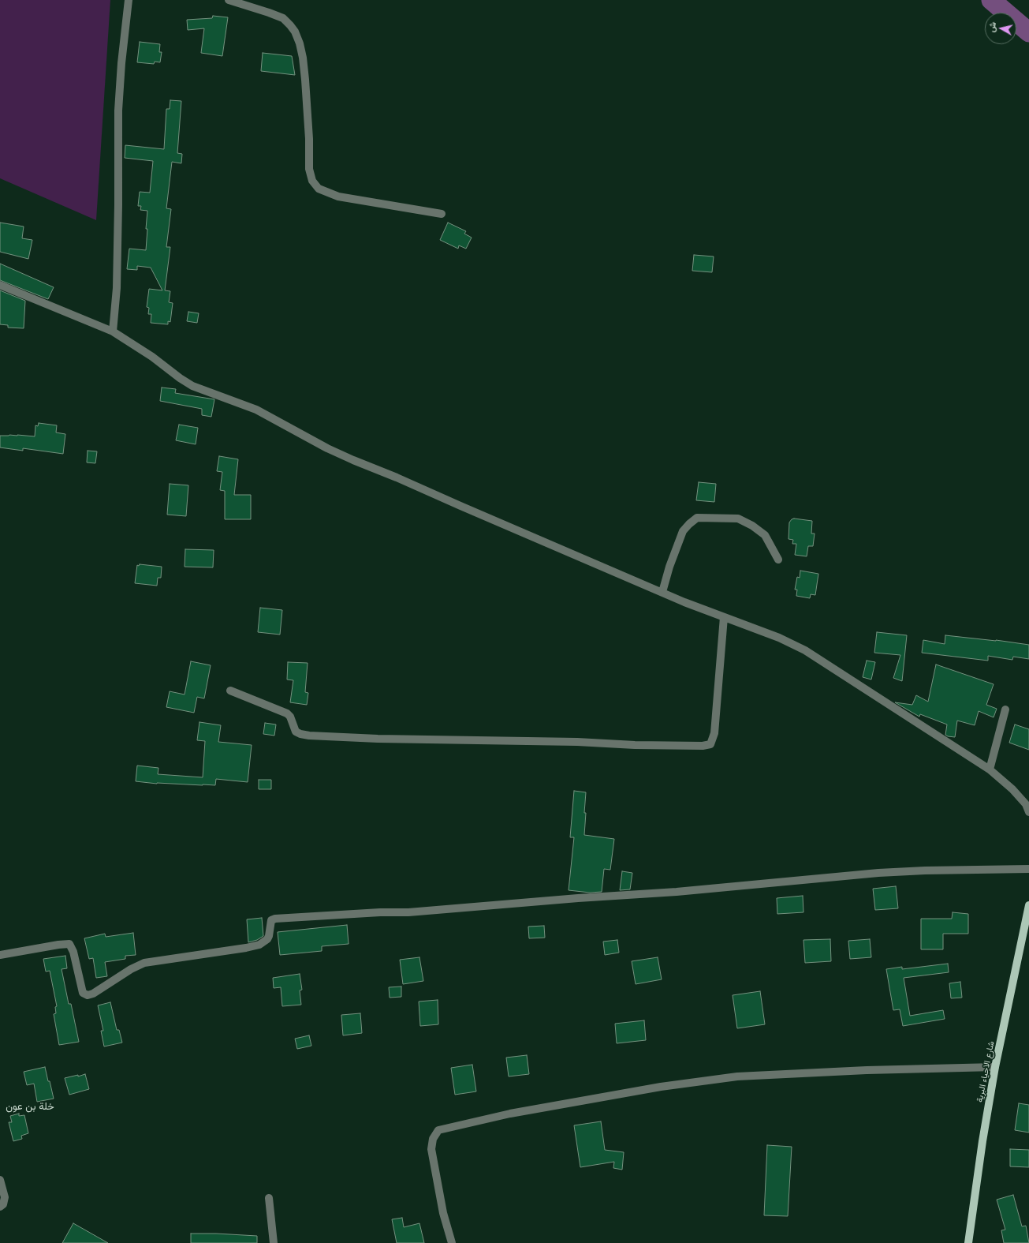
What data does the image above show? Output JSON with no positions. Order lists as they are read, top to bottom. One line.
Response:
{"streets":{"main road":["شارع الاحياء البرية"]},"districts":["خلة بن عون"],"north":"left"}
